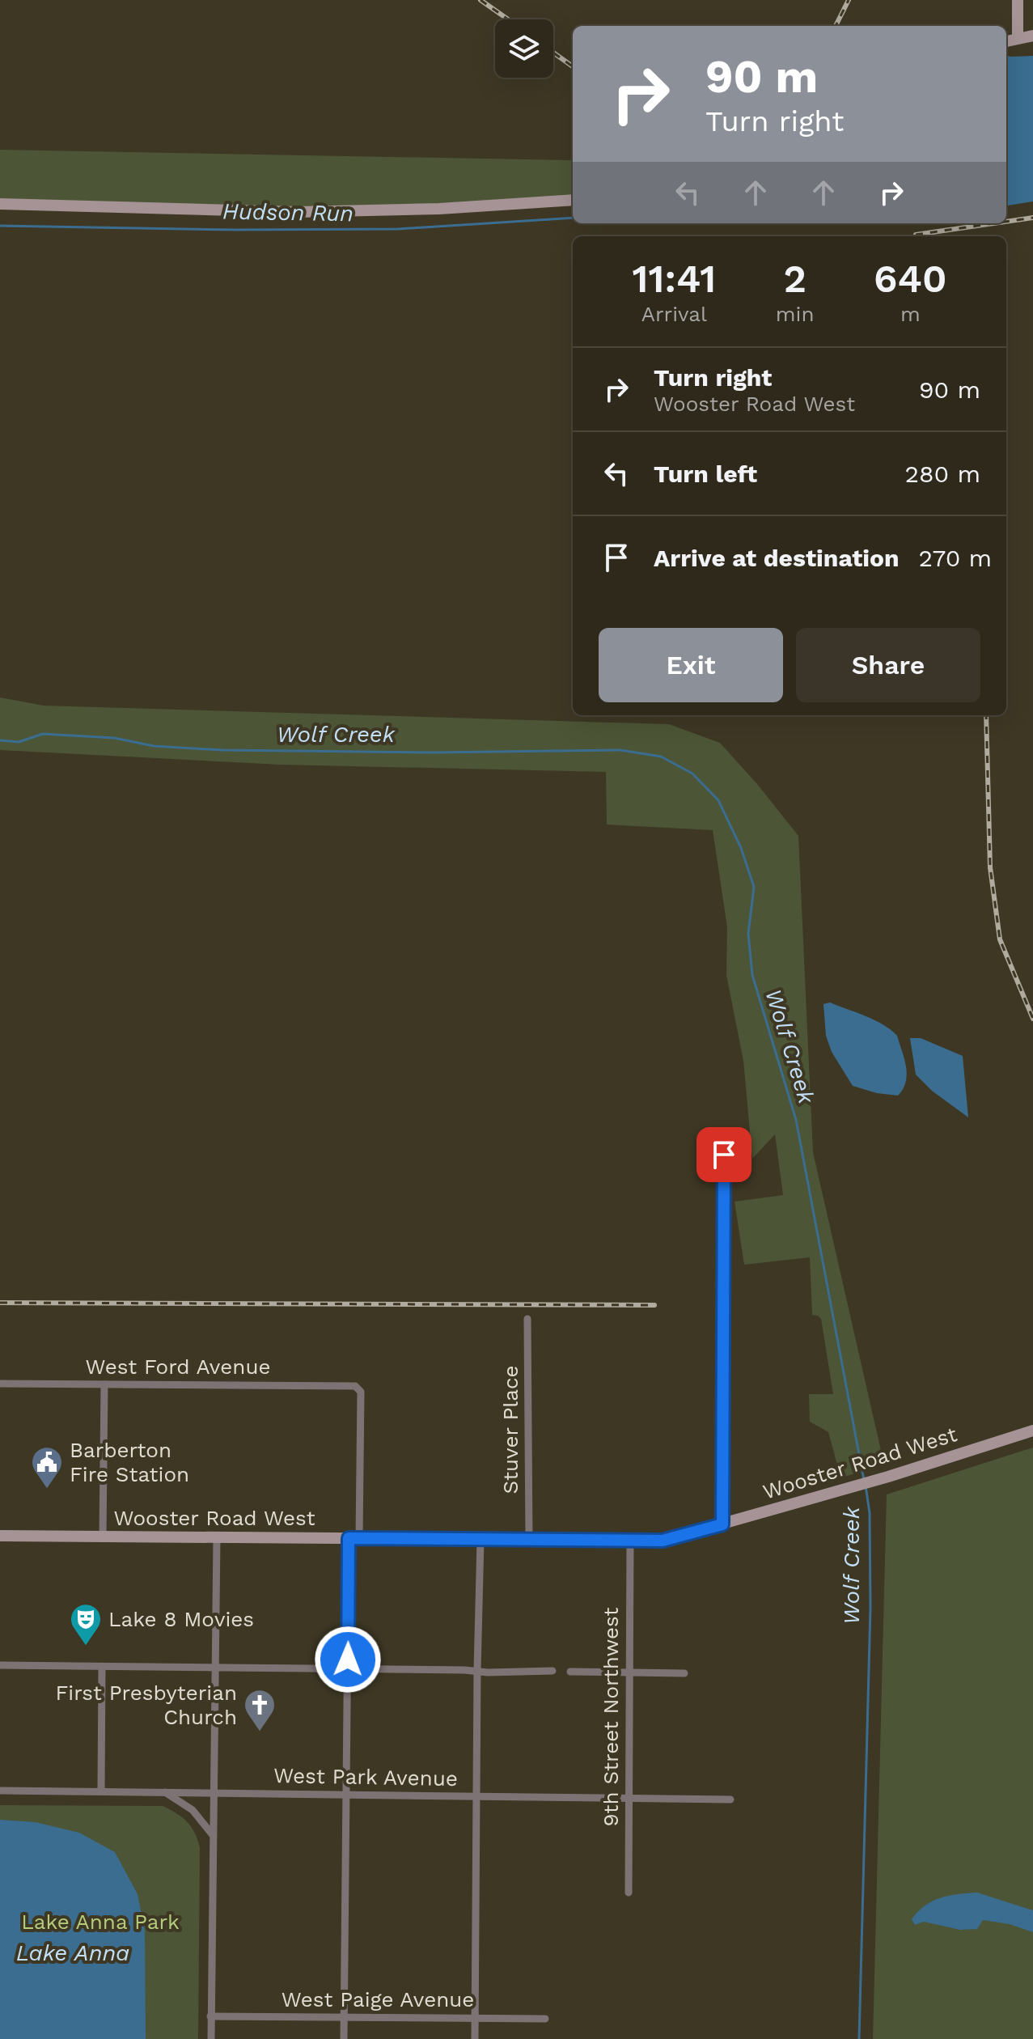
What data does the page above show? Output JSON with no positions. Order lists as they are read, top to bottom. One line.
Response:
{"streets":{"main road":["Wooster Road West"],"street":["West Ford Avenue","Stuver Place","9th Street Northwest","West Park Avenue","West Paige Avenue"]},"crossings":[["West Ford Avenue","Wooster Road West"],["Stuver Place","Wooster Road West"],["Wooster Road West","9th Street Northwest"],["9th Street Northwest","West Park Avenue"]],"water":["Hudson Run","Wolf Creek","Lake Anna"],"parks":["Lake Anna Park"],"places":{"public building":["Barberton Fire Station"],"theatre":["Lake 8 Movies"],"church":["First Presbyterian Church"]},"page":{"turn":["90 m","Turn right"],"eta":["11:41","Arrival","2","min","640","m"],"list":[{"name":"Turn right","note":"Wooster Road West","value":"90 m"},{"name":"Turn left","value":"280 m"},{"name":"Arrive at destination","value":"270 m"}],"buttons":["Exit","Share"]}}
